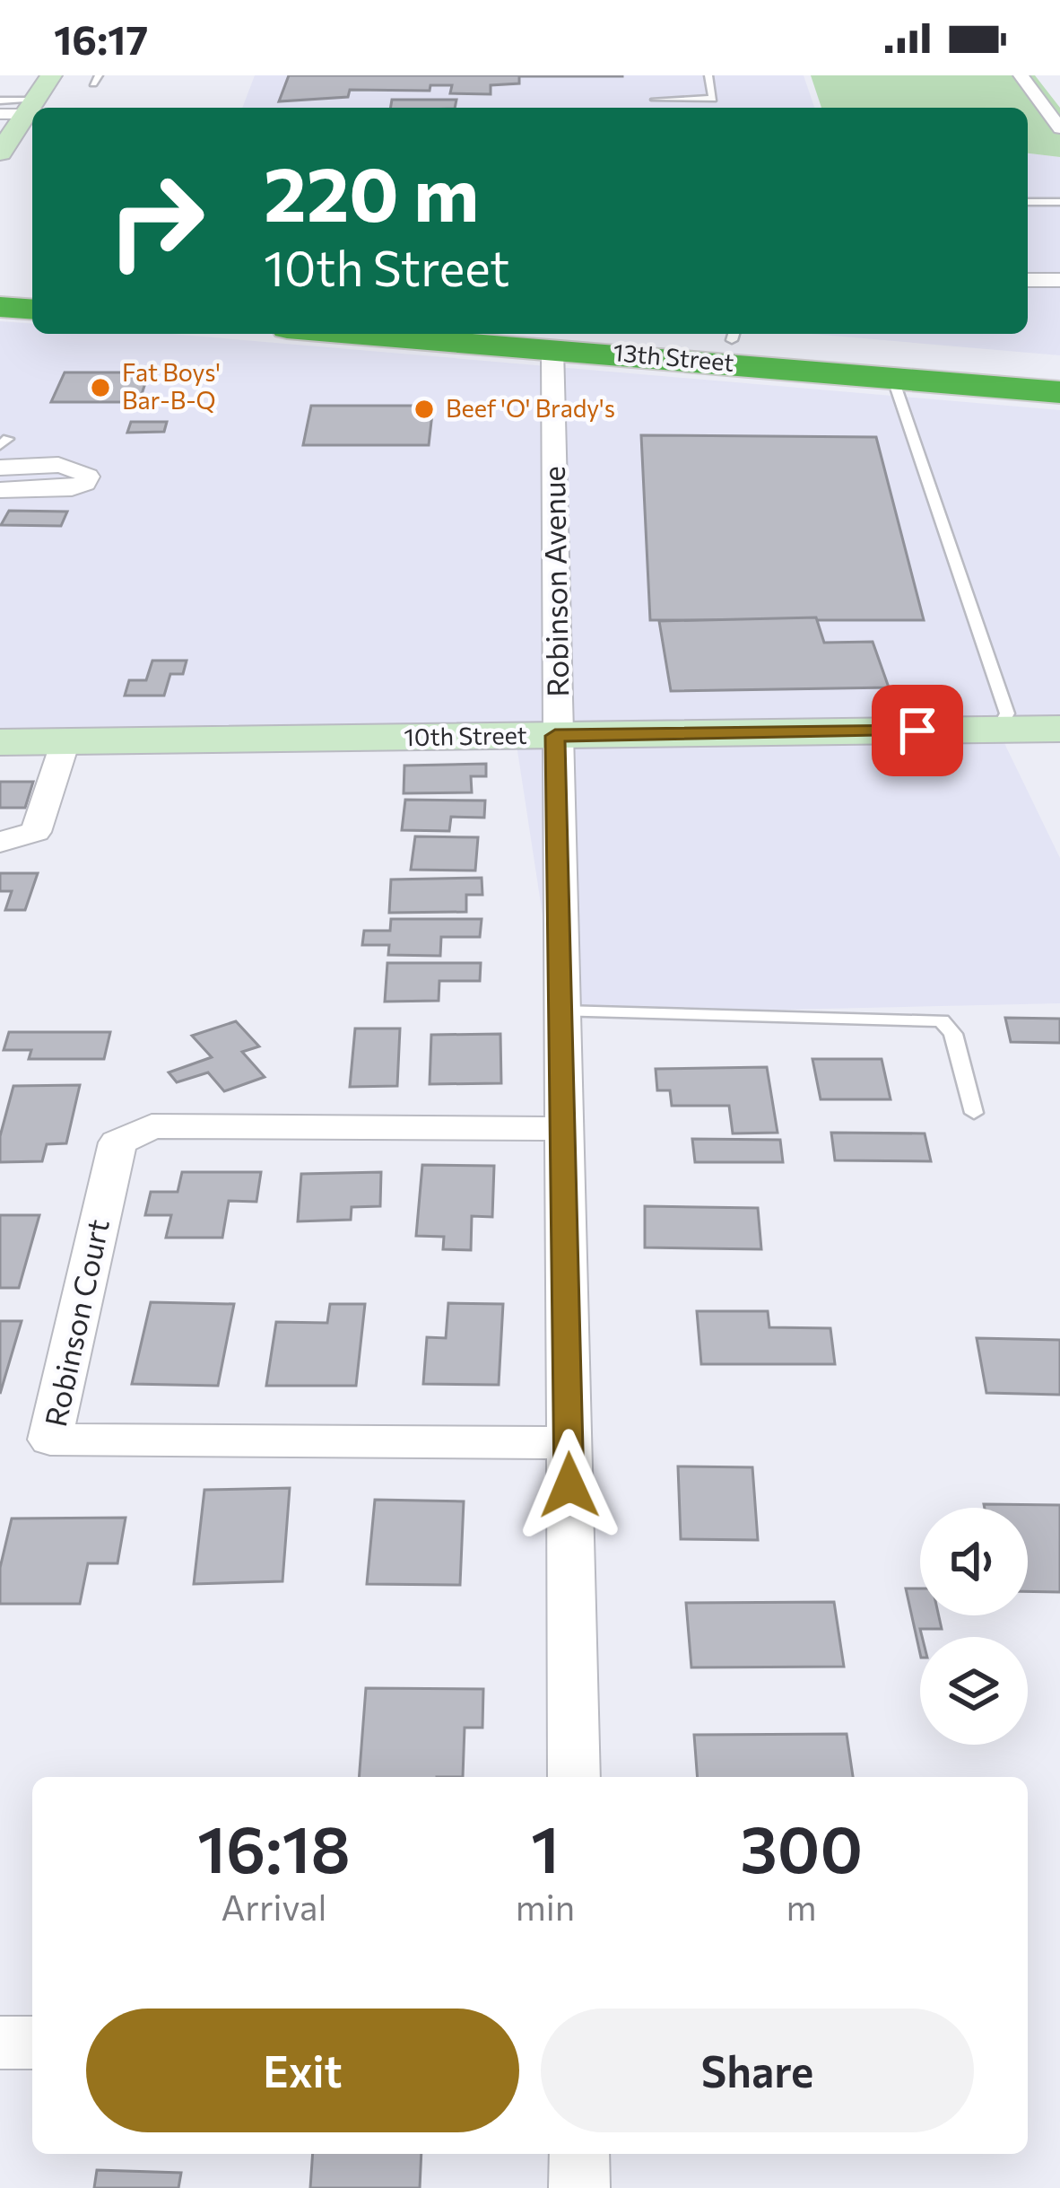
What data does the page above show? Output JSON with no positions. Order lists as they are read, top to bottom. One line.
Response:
{"streets":{"highway":["13th Street"],"street":["Robinson Avenue","10th Street","Robinson Court"]},"crossings":[["13th Street","Robinson Avenue"],["Robinson Avenue","10th Street"],["Robinson Avenue","Robinson Court"]],"places":["Fat Boys' Bar-B-Q","Beef 'O' Brady's"],"page":{"status":"16:17","turn":["220 m","10th Street"],"eta":["16:18","Arrival","1","min","300","m"],"buttons":["Exit","Share"]}}
